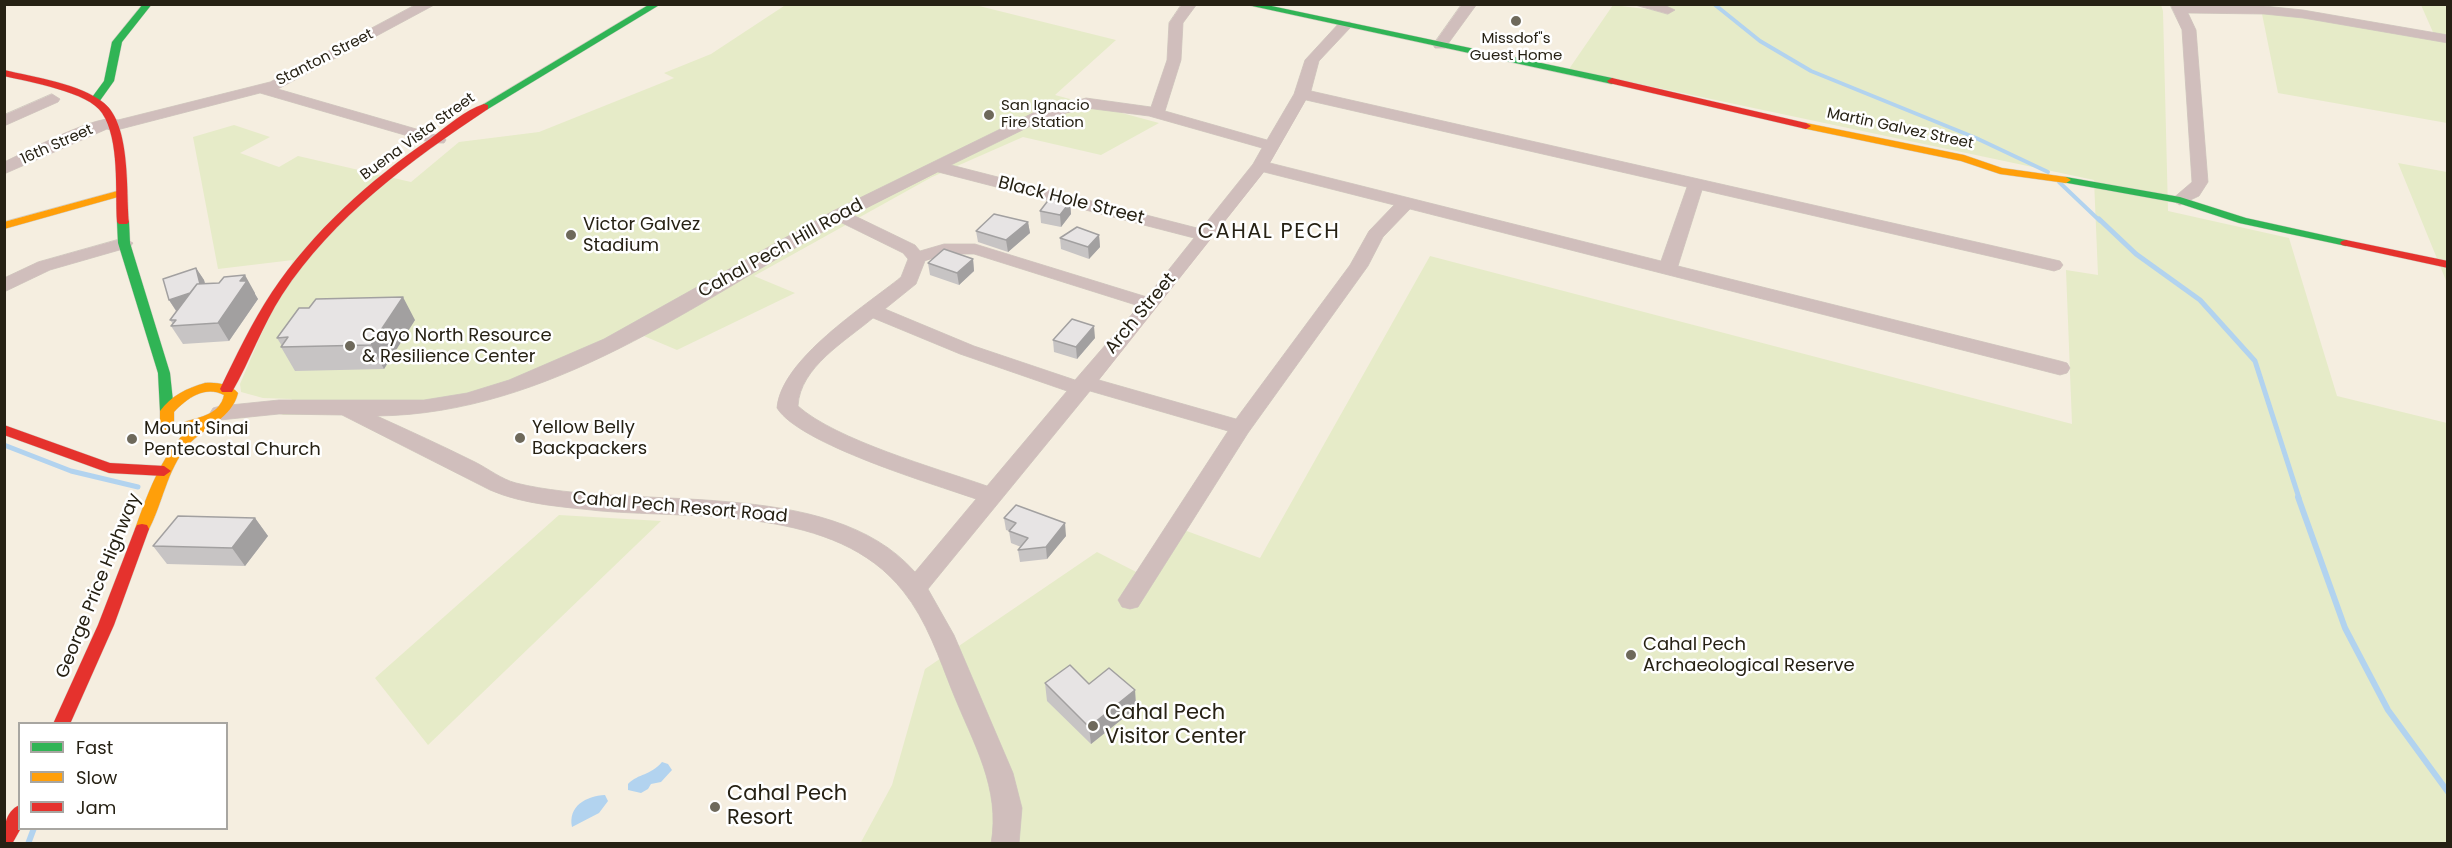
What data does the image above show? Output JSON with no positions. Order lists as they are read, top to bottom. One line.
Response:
{"streets":{"main road":["Martin Galvez Street","Buena Vista Street","George Price Highway"],"street":["Stanton Street","16th Street","Black Hole Street","Cahal Pech Hill Road","Arch Street","Cahal Pech Resort Road"]},"crossings":[["Stanton Street","16th Street"],["Stanton Street","George Price Highway"],["Martin Galvez Street","Arch Street"],["Buena Vista Street","Cahal Pech Hill Road"],["Buena Vista Street","George Price Highway"],["16th Street","George Price Highway"],["Black Hole Street","Cahal Pech Hill Road"],["Black Hole Street","Arch Street"],["Cahal Pech Hill Road","Arch Street"],["Cahal Pech Hill Road","Cahal Pech Resort Road"],["Cahal Pech Hill Road","George Price Highway"],["Arch Street","Cahal Pech Resort Road"]],"districts":["CAHAL PECH"],"places":["Missdof\"s Guest Home","San Ignacio Fire Station","Victor Galvez Stadium","Cayo North Resource & Resilience Center","Yellow Belly Backpackers","Mount Sinai Pentecostal Church","Cahal Pech Archaeological Reserve","Cahal Pech Visitor Center","Cahal Pech Resort"],"legend":["Fast","Slow","Jam"]}
